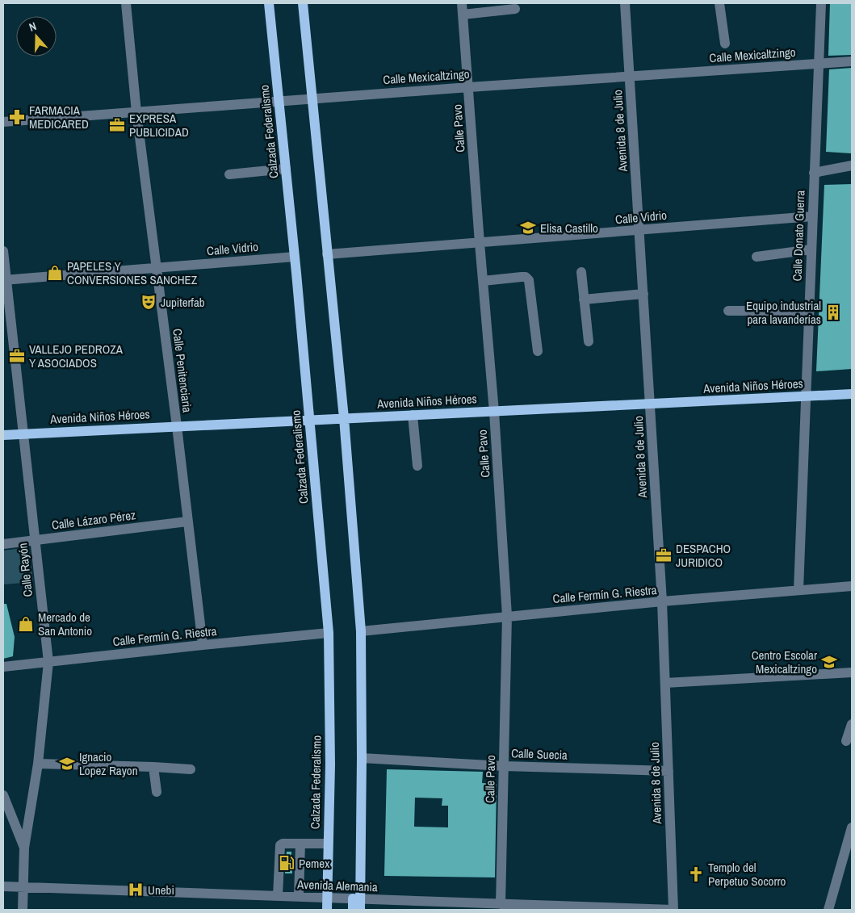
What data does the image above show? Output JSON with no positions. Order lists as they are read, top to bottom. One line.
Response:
{"streets":{"main road":["Calzada Federalismo","Avenida Niños Héroes"],"street":["Calle Mexicaltzingo","Calle Pavo","Avenida 8 de Julio","Calle Vidrio","Calle Donato Guerra","Calle Penitenciaria","Calle Lázaro Pérez","Calle Rayón","Calle Fermín G. Riestra","Calle Suecia","Avenida Alemania"]},"crossings":[["Calle Mexicaltzingo","Calle Pavo"],["Calle Mexicaltzingo","Avenida 8 de Julio"],["Calle Mexicaltzingo","Calzada Federalismo"],["Calle Mexicaltzingo","Calle Donato Guerra"],["Calle Mexicaltzingo","Calle Penitenciaria"],["Calle Pavo","Calle Vidrio"],["Calle Pavo","Avenida Niños Héroes"],["Calle Pavo","Calle Fermín G. Riestra"],["Calle Pavo","Calle Suecia"],["Calle Pavo","Avenida Alemania"],["Avenida 8 de Julio","Calle Vidrio"],["Avenida 8 de Julio","Avenida Niños Héroes"],["Avenida 8 de Julio","Calle Fermín G. Riestra"],["Avenida 8 de Julio","Calle Suecia"],["Avenida 8 de Julio","Avenida Alemania"],["Calzada Federalismo","Calle Vidrio"],["Calzada Federalismo","Avenida Niños Héroes"],["Calzada Federalismo","Calle Fermín G. Riestra"],["Calzada Federalismo","Avenida Alemania"],["Calle Vidrio","Calle Donato Guerra"],["Calle Vidrio","Calle Penitenciaria"],["Calle Vidrio","Calle Rayón"],["Calle Donato Guerra","Avenida Niños Héroes"],["Calle Donato Guerra","Calle Fermín G. Riestra"],["Calle Penitenciaria","Avenida Niños Héroes"],["Calle Penitenciaria","Calle Lázaro Pérez"],["Calle Penitenciaria","Calle Fermín G. Riestra"],["Avenida Niños Héroes","Calle Rayón"],["Calle Lázaro Pérez","Calle Rayón"],["Calle Rayón","Calle Fermín G. Riestra"],["Calle Rayón","Avenida Alemania"]],"places":{"pharmacy":["FARMACIA MEDICARED"],"office":["EXPRESA PUBLICIDAD","VALLEJO PEDROZA Y ASOCIADOS","DESPACHO JURIDICO"],"school or university":["Elisa Castillo","Centro Escolar Mexicaltzingo","Ignacio Lopez Rayon"],"shop":["PAPELES Y CONVERSIONES SANCHEZ","Mercado de San Antonio"],"theatre":["Jupiterfab"],"building":["Equipo industrial para lavanderías"],"fuel station":["Pemex"],"church":["Templo del Perpetuo Socorro"],"hospital":["Unebi"]},"north":"top"}
